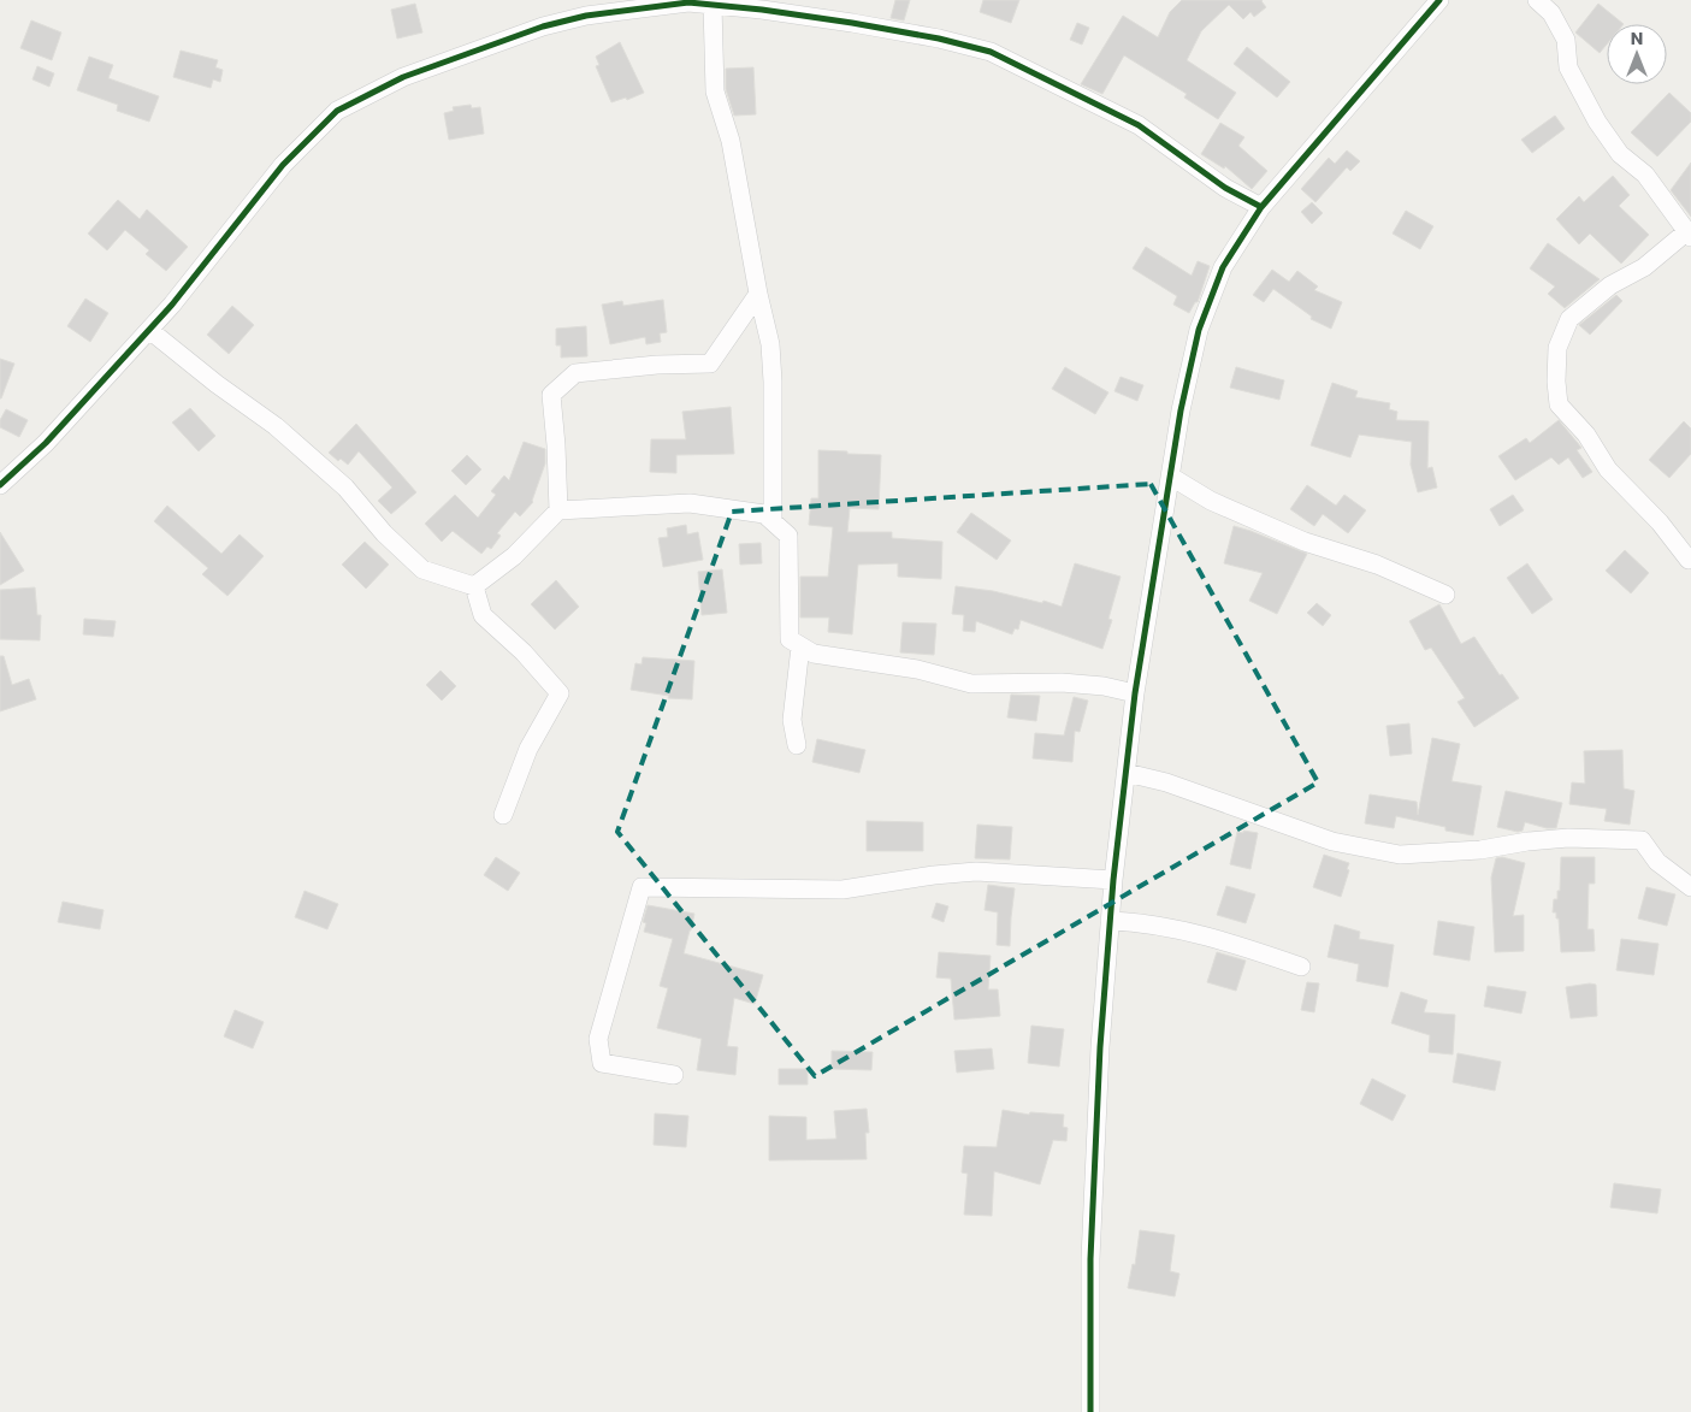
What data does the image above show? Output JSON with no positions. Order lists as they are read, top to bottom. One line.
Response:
{"north":"top"}
